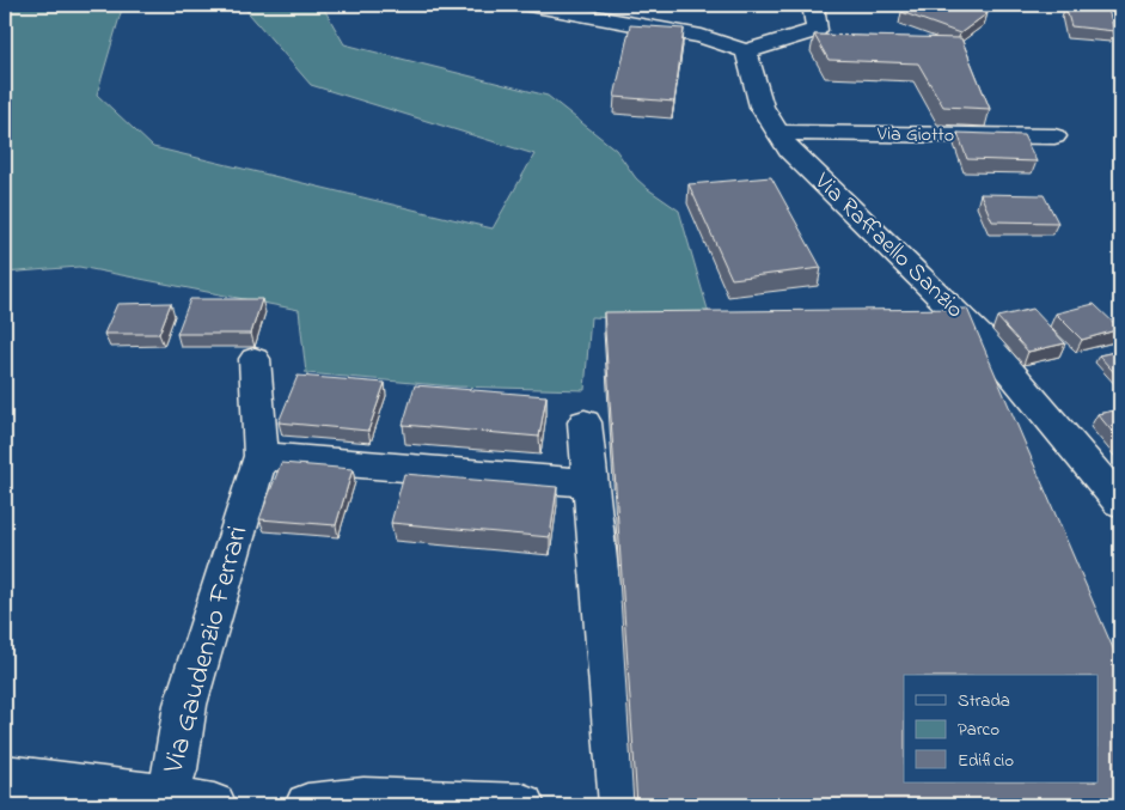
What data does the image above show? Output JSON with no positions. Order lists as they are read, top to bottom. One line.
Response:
{"streets":{"street":["Via Giotto","Via Raffaello Sanzio","Via Gaudenzio Ferrari"]},"crossings":[["Via Giotto","Via Raffaello Sanzio"]],"legend":["Strada","Parco","Edificio"]}
